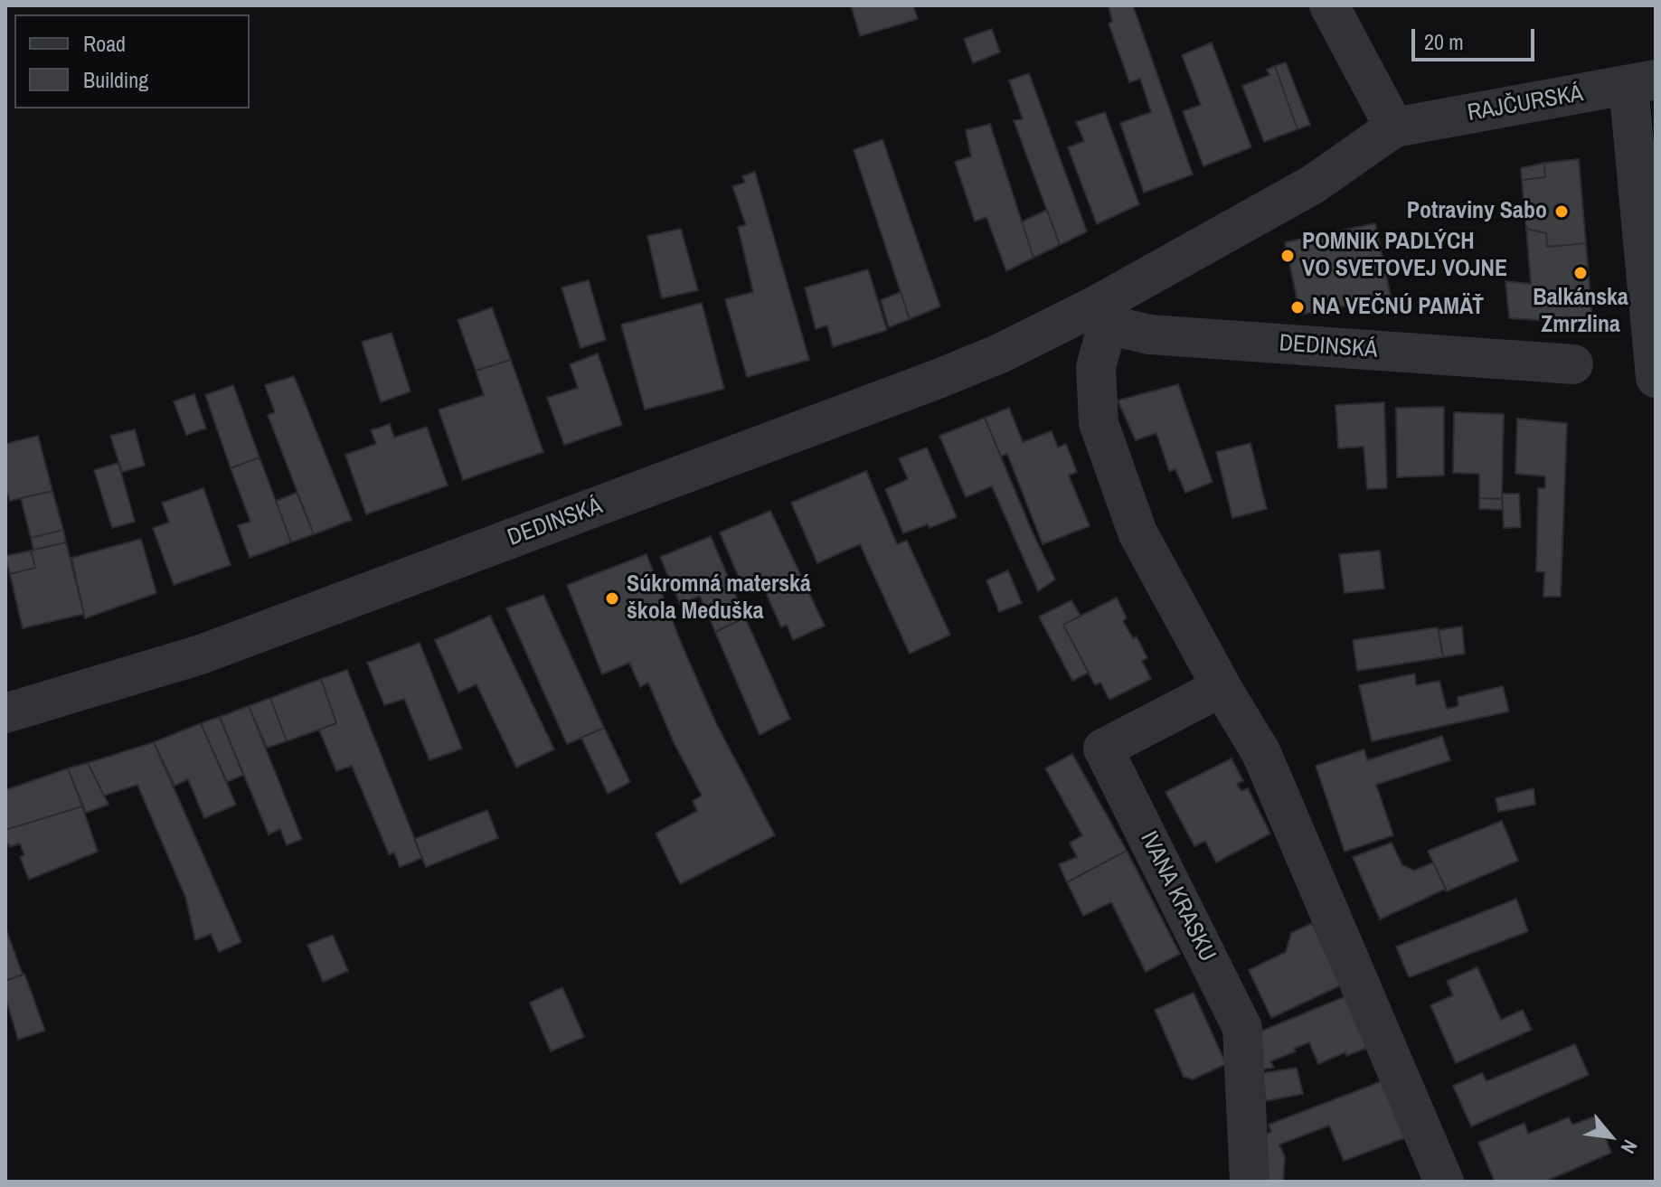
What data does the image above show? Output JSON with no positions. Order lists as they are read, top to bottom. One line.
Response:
{"streets":{"street":["RAJČURSKÁ","DEDINSKÁ","IVANA KRASKU"]},"crossings":[["RAJČURSKÁ","DEDINSKÁ"]],"places":["Potraviny Sabo","POMNIK PADLÝCH VO SVETOVEJ VOJNE","Balkánska Zmrzlina","NA VEČNÚ PAMÄŤ","Súkromná materská škola Meduška"],"legend":["Road","Building"],"scale_bar":"20 m","north":"bottom right"}
